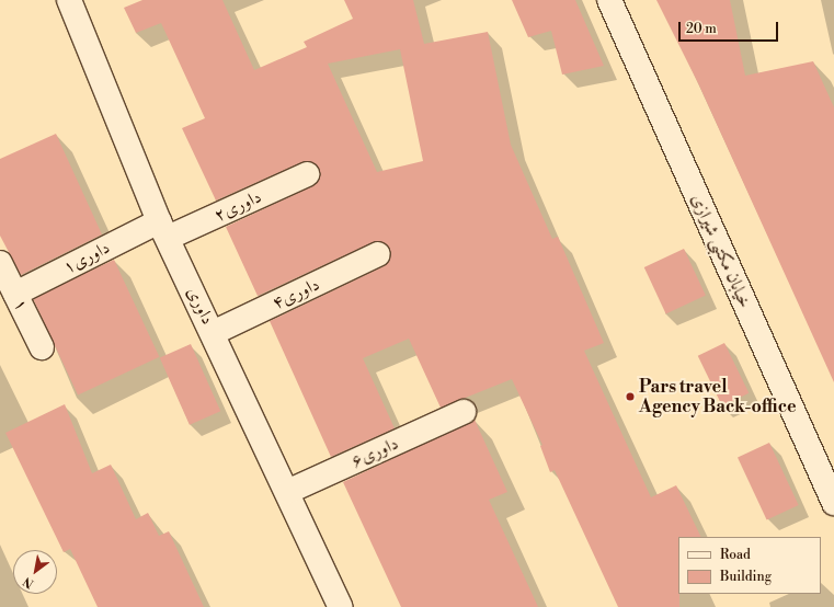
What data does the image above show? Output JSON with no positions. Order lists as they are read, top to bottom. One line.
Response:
{"streets":{"street":["داوری۲","خیابان مکتبی شیرازی","داوری۱","داوری۴","۱","داوری","داوری۶"]},"crossings":[["داوری۲","داوری۱"],["داوری۲","داوری"],["داوری۱","۱"],["داوری۱","داوری"],["داوری۴","داوری"],["داوری","داوری۶"]],"places":["Pars travel Agency Back-office"],"legend":["Road","Building"],"scale_bar":"20 m","north":"bottom left"}
